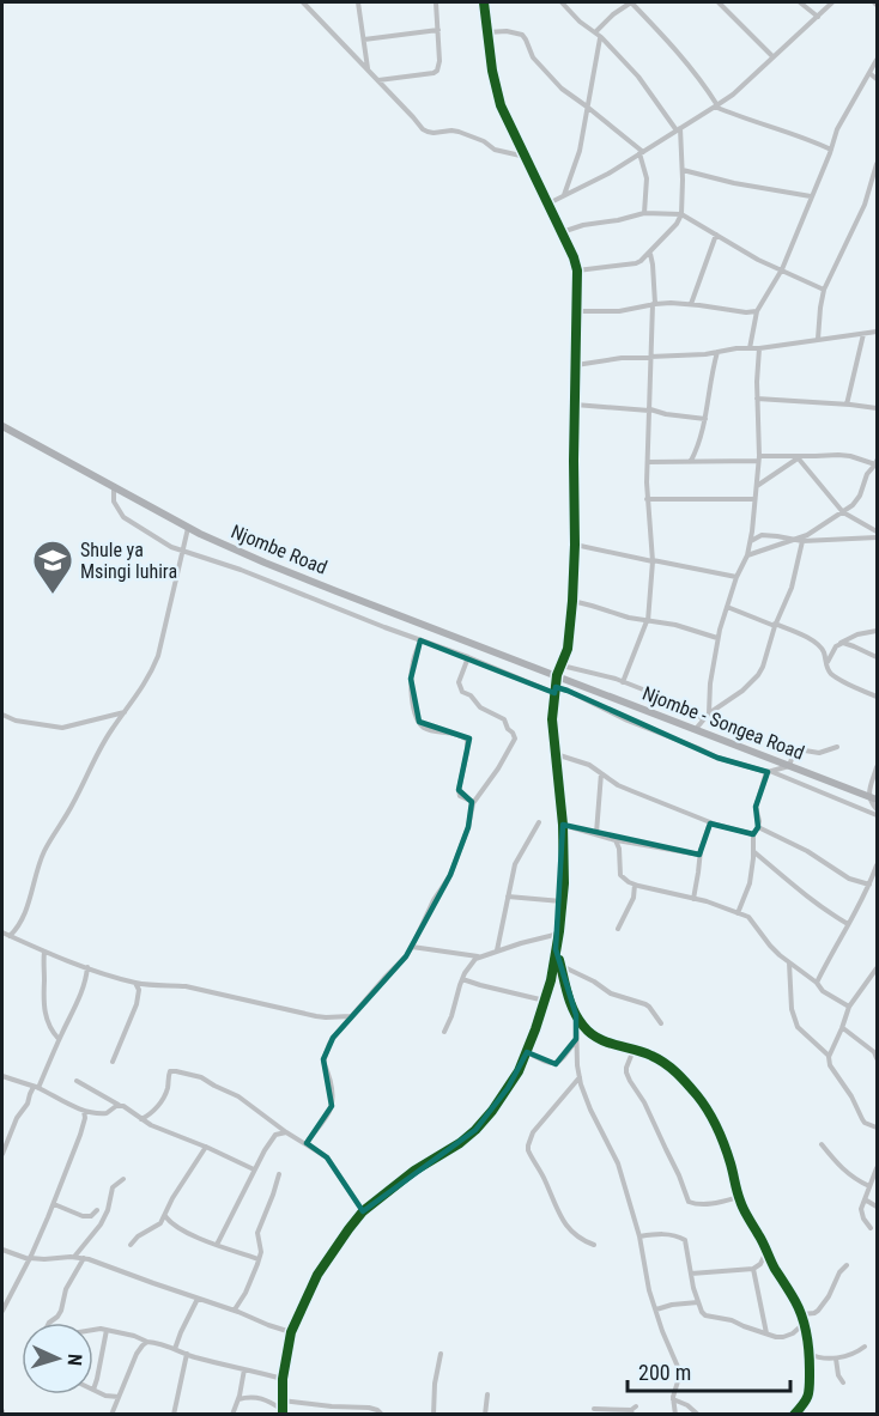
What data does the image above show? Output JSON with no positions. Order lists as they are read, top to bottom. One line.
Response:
{"streets":{"highway":["Njombe Road","Njombe - Songea Road"]},"crossings":[["Njombe Road","Njombe - Songea Road"]],"places":{"school or university":["Shule ya Msingi luhira"]},"scale_bar":"200 m","north":"right"}
